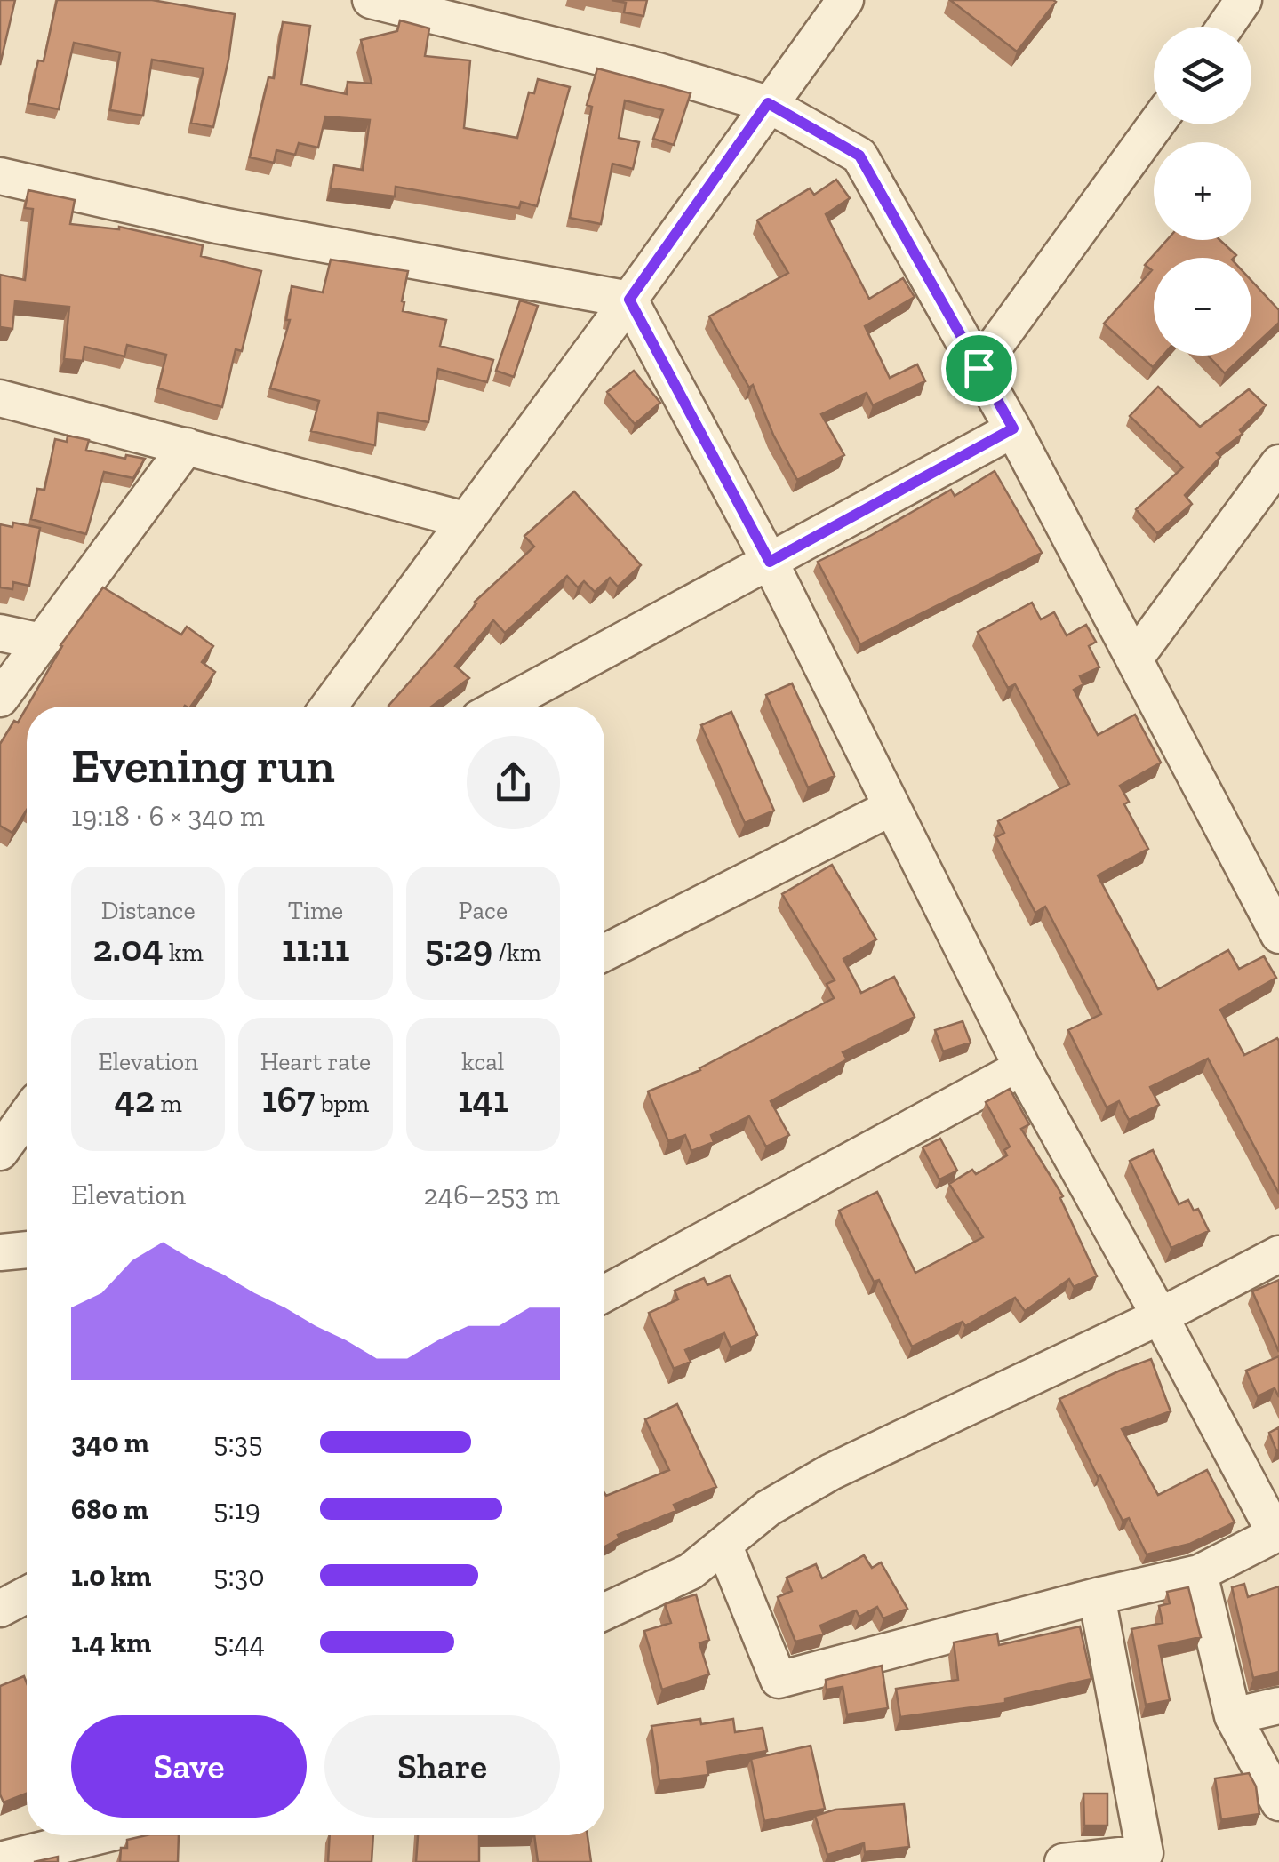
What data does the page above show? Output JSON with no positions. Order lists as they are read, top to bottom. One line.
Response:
{"page":{"map_buttons":["+","−"],"heading":["Evening run","19:18 · 6 × 340 m"],"stats":[["Distance","2.04 km"],["Time","11:11"],["Pace","5:29 /km"],["Elevation","42 m"],["Heart rate","167 bpm"],["kcal","141"]],"chart":["Elevation","246–253 m"],"list":[{"name":"340 m","note":"5:35"},{"name":"680 m","note":"5:19"},{"name":"1.0 km","note":"5:30"},{"name":"1.4 km","note":"5:44"}],"buttons":["Save","Share"]}}
